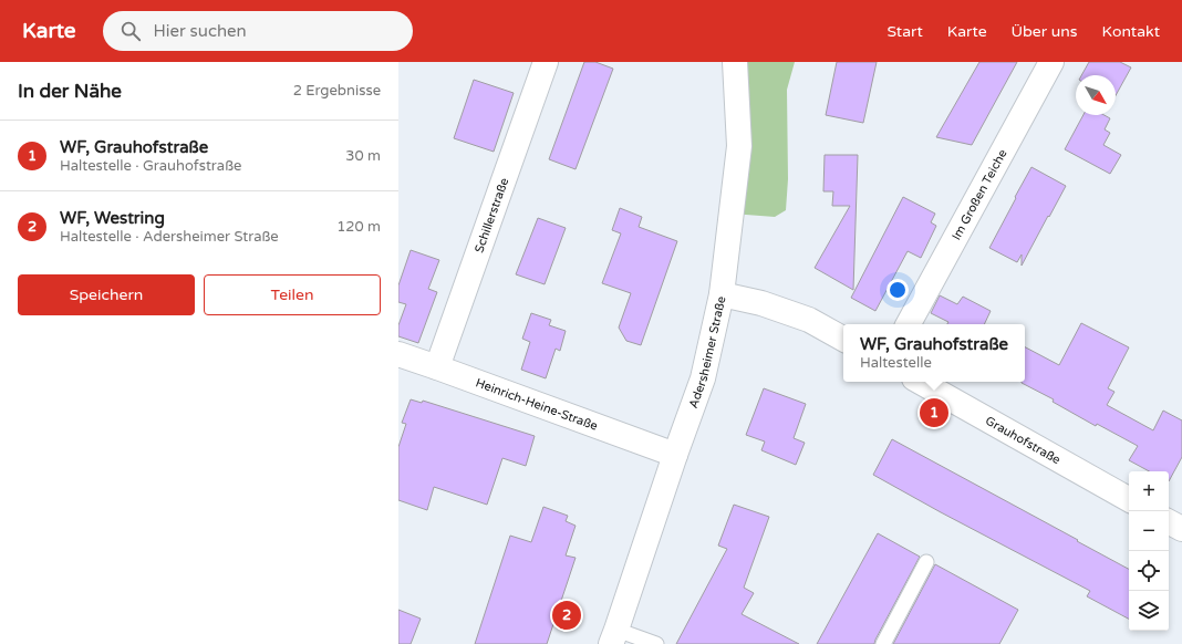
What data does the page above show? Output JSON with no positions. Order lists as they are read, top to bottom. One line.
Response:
{"streets":{"street":["Im Großen Teiche","Schillerstraße","Adersheimer Straße","Heinrich-Heine-Straße","Grauhofstraße"]},"crossings":[["Schillerstraße","Heinrich-Heine-Straße"],["Adersheimer Straße","Heinrich-Heine-Straße"]],"north":"bottom right","page":{"header":"Karte","search":"Hier suchen","nav":["Start","Karte","Über uns","Kontakt"],"heading":["In der Nähe","2 Ergebnisse"],"list":[{"mark":"1","name":"WF, Grauhofstraße","note":"Haltestelle · Grauhofstraße","value":"30 m"},{"mark":"2","name":"WF, Westring","note":"Haltestelle · Adersheimer Straße","value":"120 m"}],"buttons":["Speichern","Teilen"],"popup":["WF, Grauhofstraße","Haltestelle"],"pins":["1","2"],"map_buttons":["+","−"]}}
